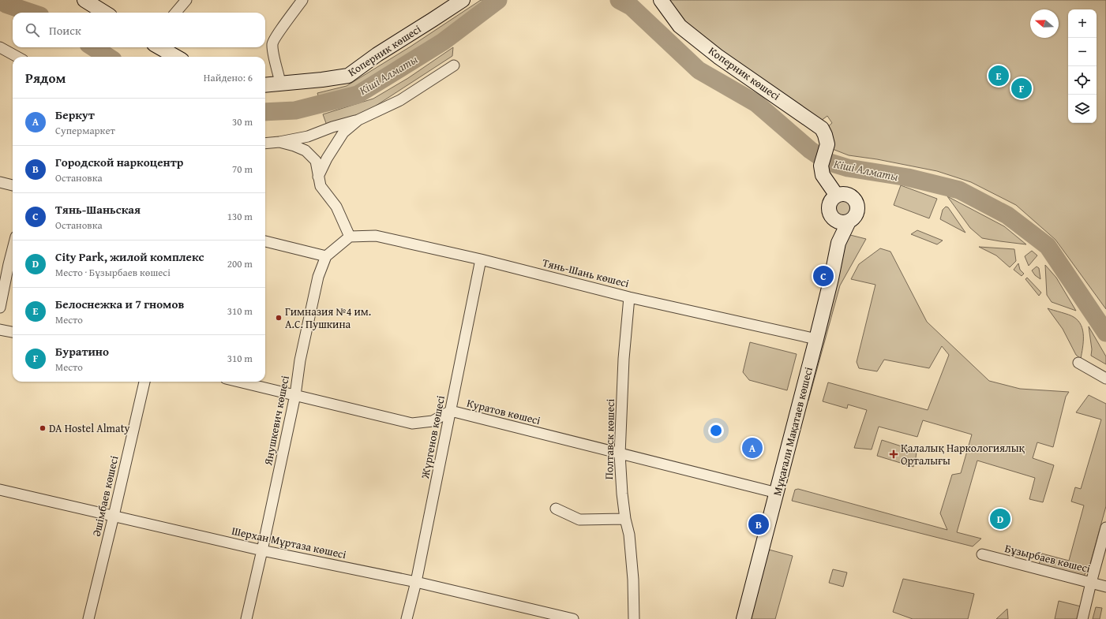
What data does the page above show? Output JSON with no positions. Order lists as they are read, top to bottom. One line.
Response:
{"streets":{"street":["Коперник көшесі","Тянь-Шань көшесі","Куратов көшесі","Янушкевич көшесі","Мұқағали Мақатаев көшесі","Жүргенов көшесі","Полтавск көшесі","Әшімбаев көшесі","Шерхан Мұртаза көшесі","Бұзырбаев көшесі"]},"crossings":[["Коперник көшесі","Мұқағали Мақатаев көшесі"],["Тянь-Шань көшесі","Янушкевич көшесі"],["Тянь-Шань көшесі","Мұқағали Мақатаев көшесі"],["Тянь-Шань көшесі","Жүргенов көшесі"],["Тянь-Шань көшесі","Полтавск көшесі"],["Куратов көшесі","Янушкевич көшесі"],["Куратов көшесі","Мұқағали Мақатаев көшесі"],["Куратов көшесі","Жүргенов көшесі"],["Куратов көшесі","Полтавск көшесі"],["Янушкевич көшесі","Шерхан Мұртаза көшесі"],["Жүргенов көшесі","Шерхан Мұртаза көшесі"],["Әшімбаев көшесі","Шерхан Мұртаза көшесі"]],"water":["Кіші Алматы"],"places":{"other":["Гимназия №4 им. А.С. Пушкина","DA Hostel Almaty"],"health":["Қалалық Наркологиялық Орталығы"]},"north":"left","page":{"map_buttons":["+","−"],"search":"Поиск","heading":["Рядом","Найдено: 6"],"pins":["E","F","C","A","D","B"],"list":[{"mark":"A","name":"Беркут","note":"Супермаркет","value":"30 m"},{"mark":"B","name":"Городской наркоцентр","note":"Остановка","value":"70 m"},{"mark":"C","name":"Тянь-Шаньская","note":"Остановка","value":"130 m"},{"mark":"D","name":"City Park, жилой комплекс","note":"Место · Бұзырбаев көшесі","value":"200 m"},{"mark":"E","name":"Белоснежка и 7 гномов","note":"Место","value":"310 m"},{"mark":"F","name":"Буратино","note":"Место","value":"310 m"}]}}
